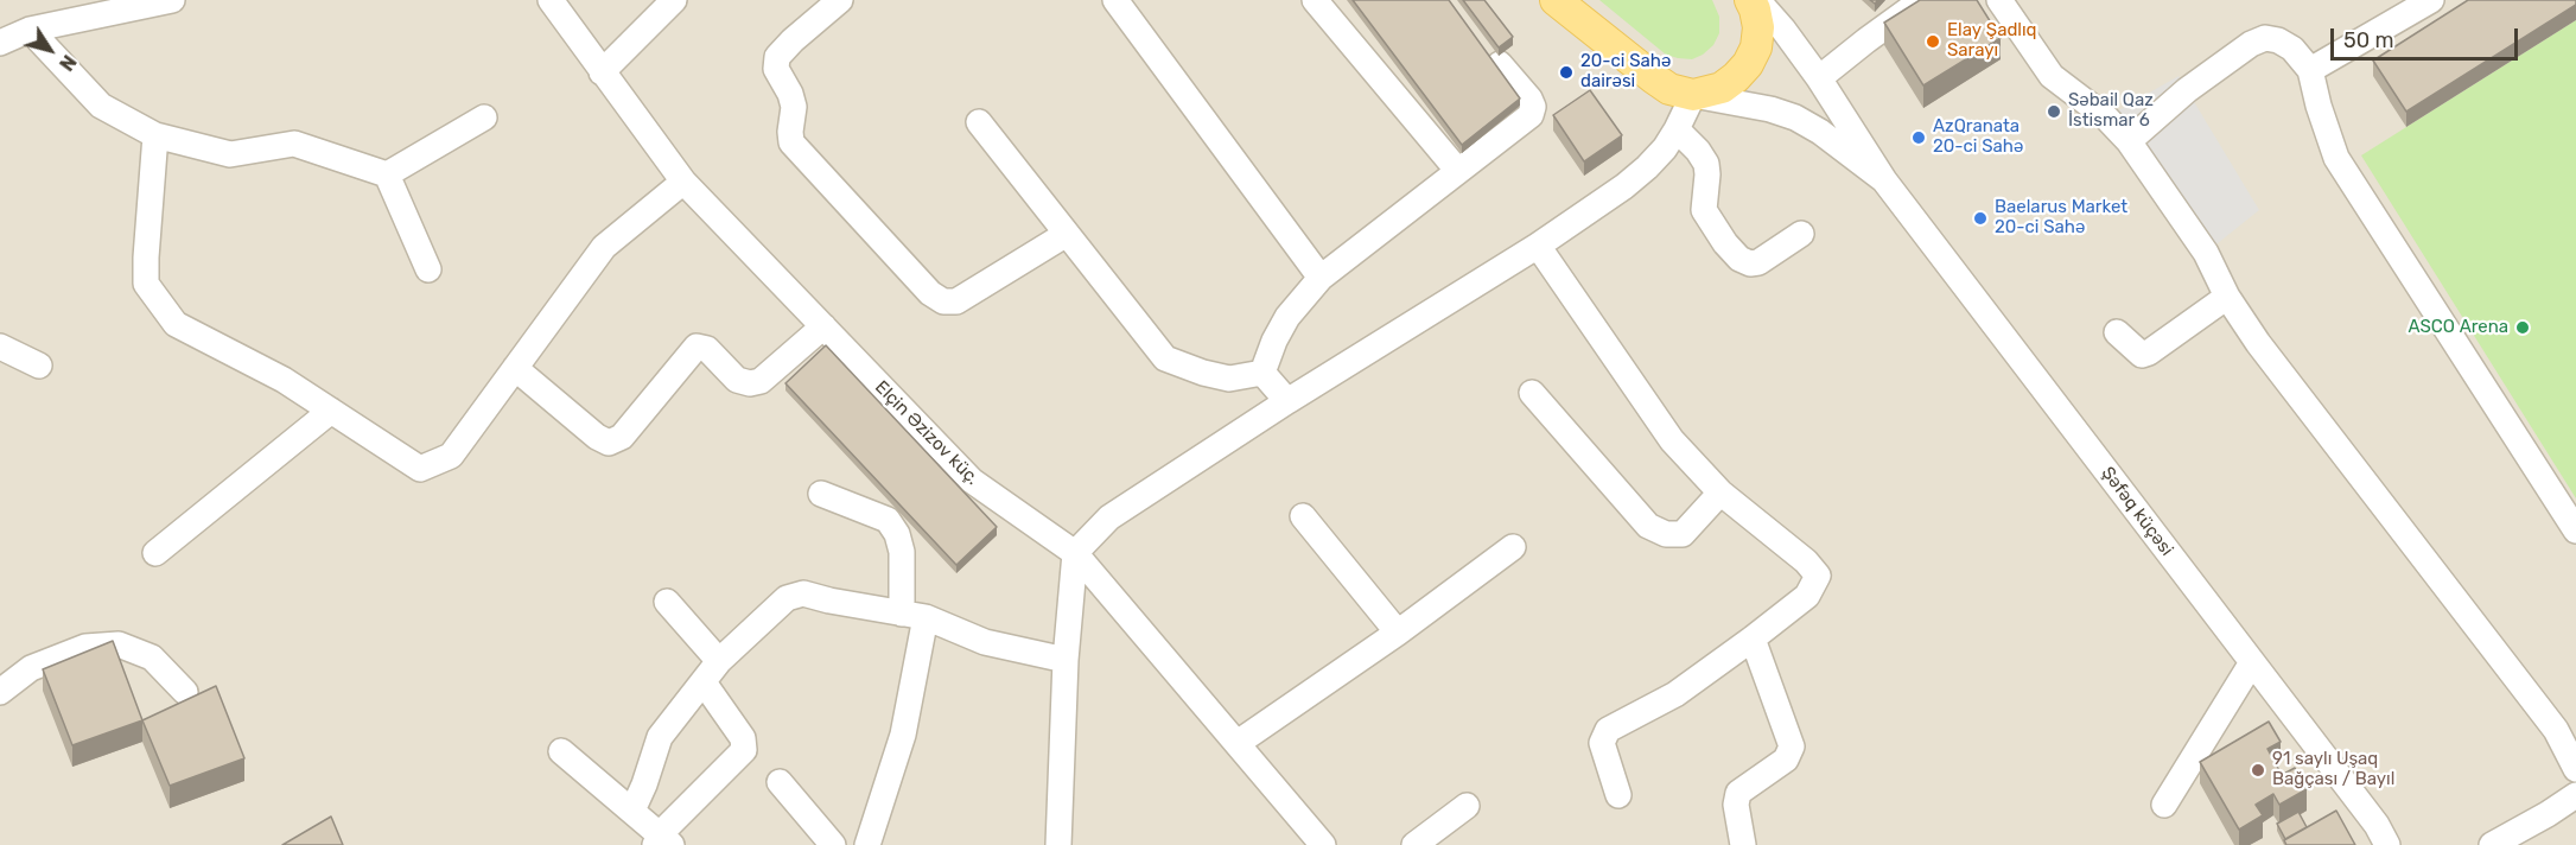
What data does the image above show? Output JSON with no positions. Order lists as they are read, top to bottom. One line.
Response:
{"streets":{"street":["Elçin Əzizov küç.","Şəfəq küçəsi"]},"places":["Elay Şadlıq Sarayı","20-ci Sahə dairəsi","Səbail Qaz İstismar 6","AzQranata 20-ci Sahə","Baelarus Market 20-ci Sahə","ASCO Arena","91 saylı Uşaq Bağçası / Bayıl"],"scale_bar":"50 m","north":"bottom right"}
